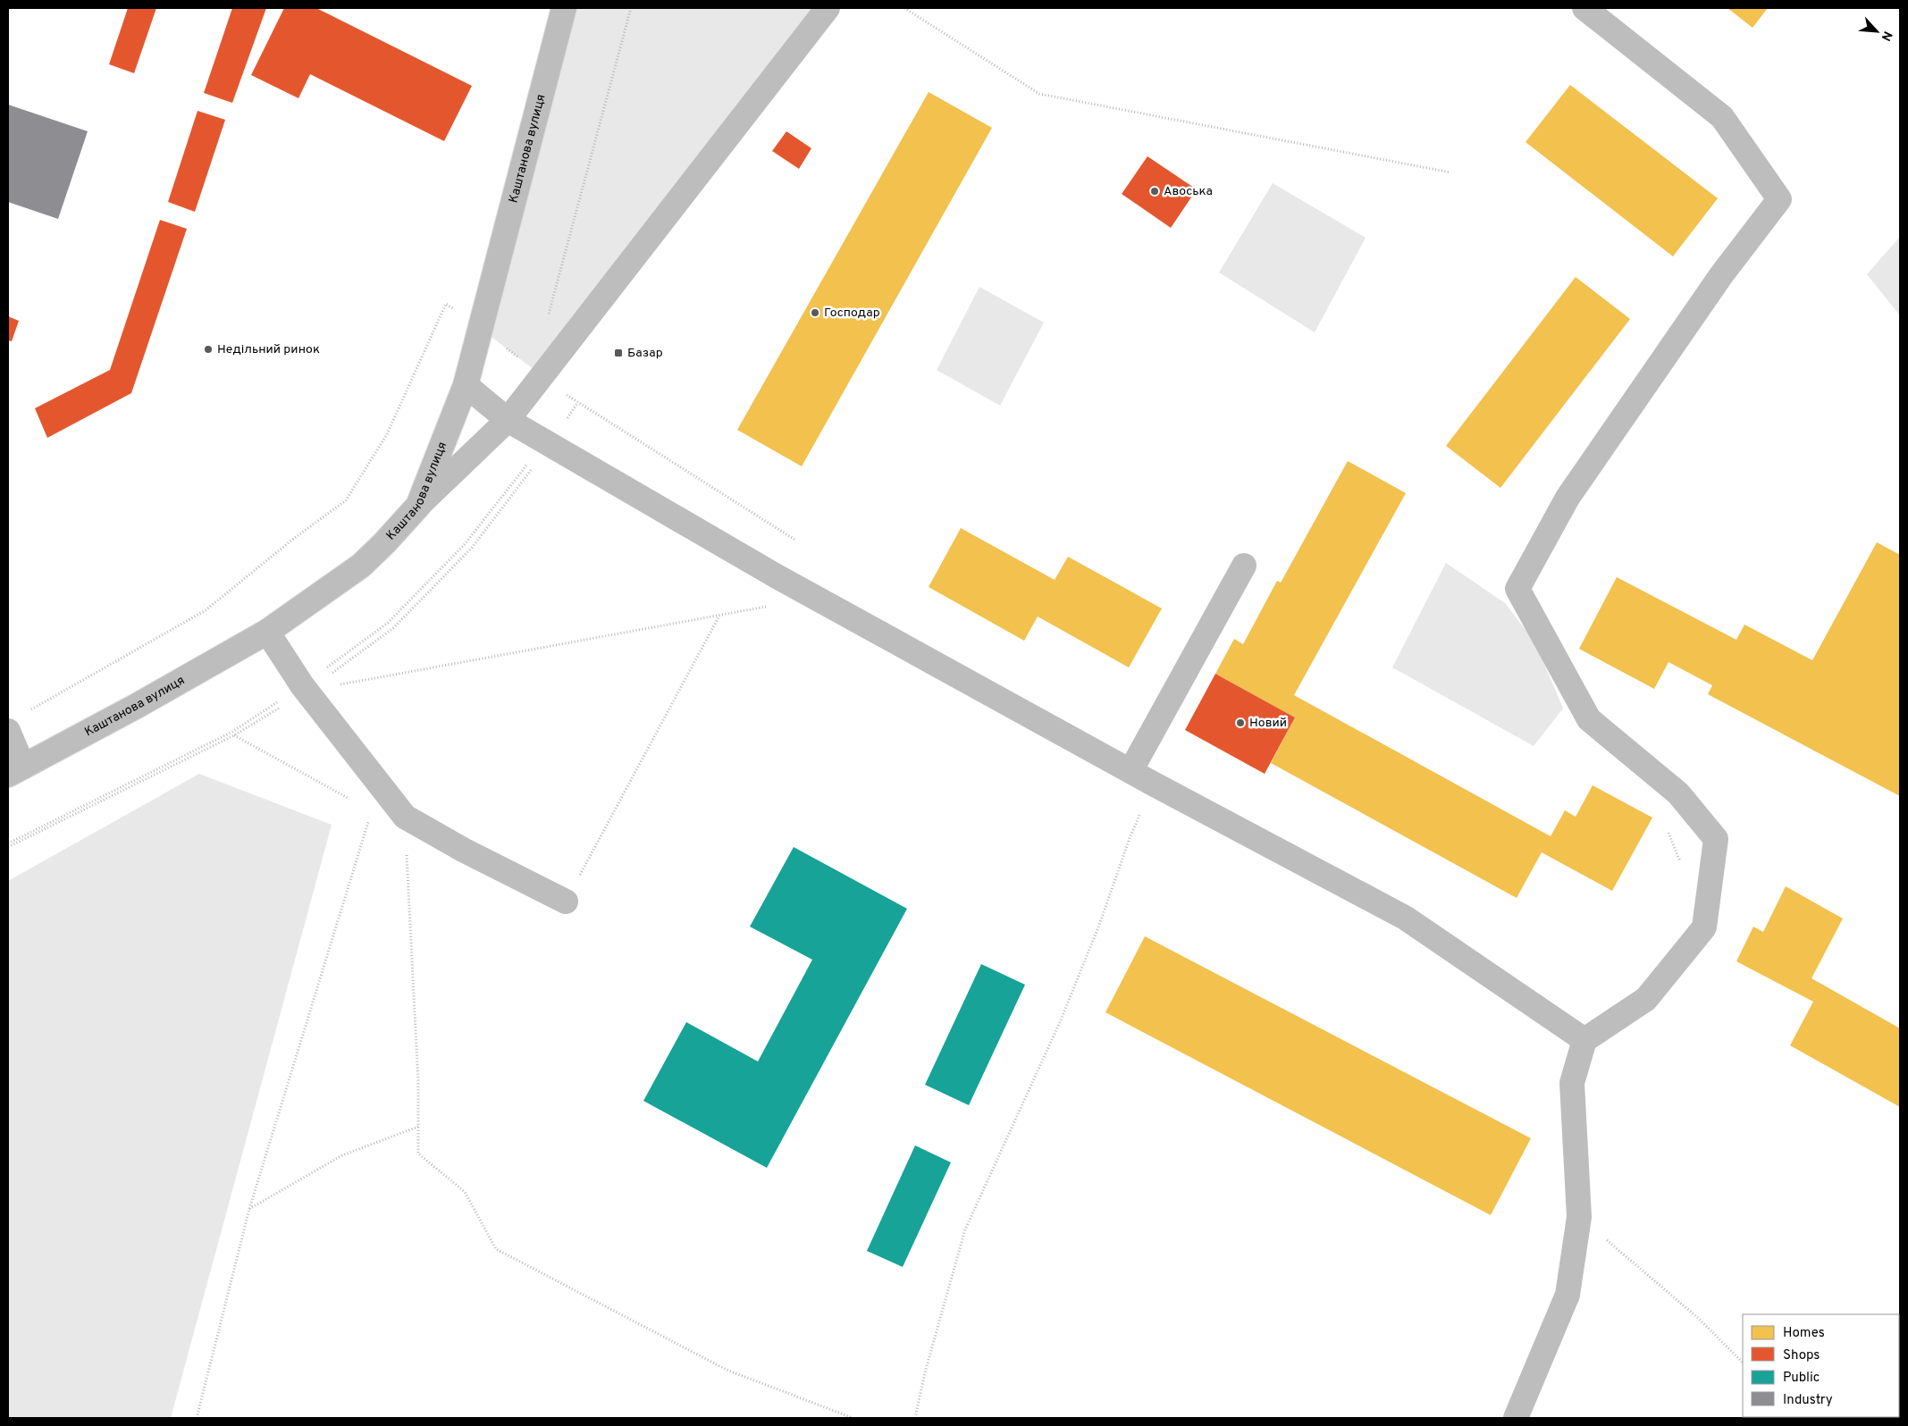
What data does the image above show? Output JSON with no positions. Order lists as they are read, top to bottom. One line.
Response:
{"streets":{"street":["Каштанова вулиця"]},"places":{"other":["Авоська","Господар","Недільний ринок","Новий"],"transit":["Базар"]},"legend":["Homes","Shops","Public","Industry"],"north":"bottom right"}
